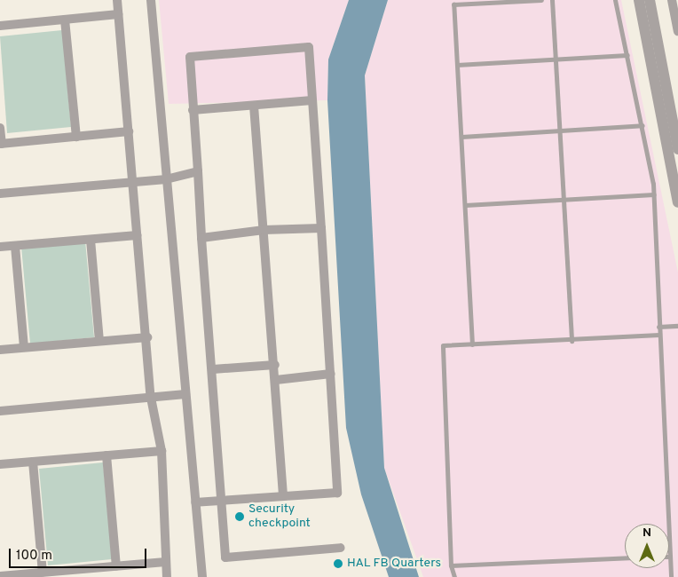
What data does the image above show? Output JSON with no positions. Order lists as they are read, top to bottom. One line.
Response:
{"places":["Security checkpoint","HAL FB Quarters"],"scale_bar":"100 m","north":"top"}
